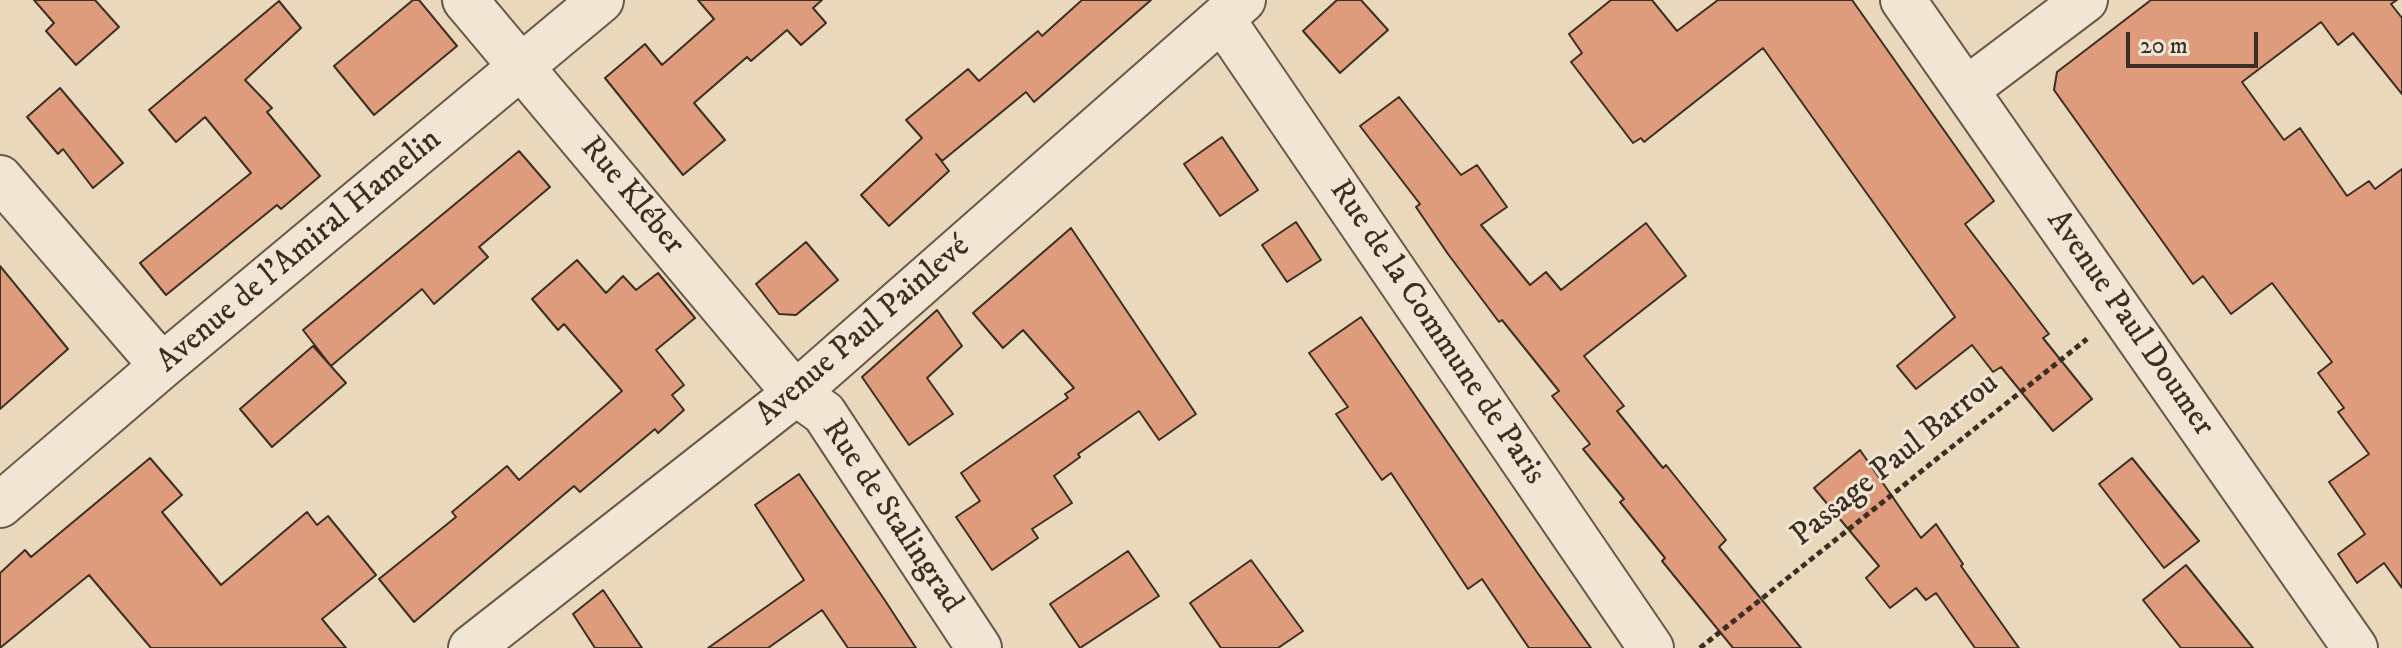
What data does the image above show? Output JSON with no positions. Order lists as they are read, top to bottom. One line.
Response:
{"streets":{"street":["Rue Kléber","Avenue de l'Amiral Hamelin","Avenue Paul Doumer","Avenue Paul Painlevé","Rue de la Commune de Paris","Rue de Stalingrad"],"path":["Passage Paul Barrou"]},"crossings":[["Rue Kléber","Avenue de l'Amiral Hamelin"],["Rue Kléber","Avenue Paul Painlevé"],["Rue Kléber","Rue de Stalingrad"],["Avenue Paul Doumer","Passage Paul Barrou"],["Avenue Paul Painlevé","Rue de la Commune de Paris"],["Avenue Paul Painlevé","Rue de Stalingrad"]],"scale_bar":"20 m"}
